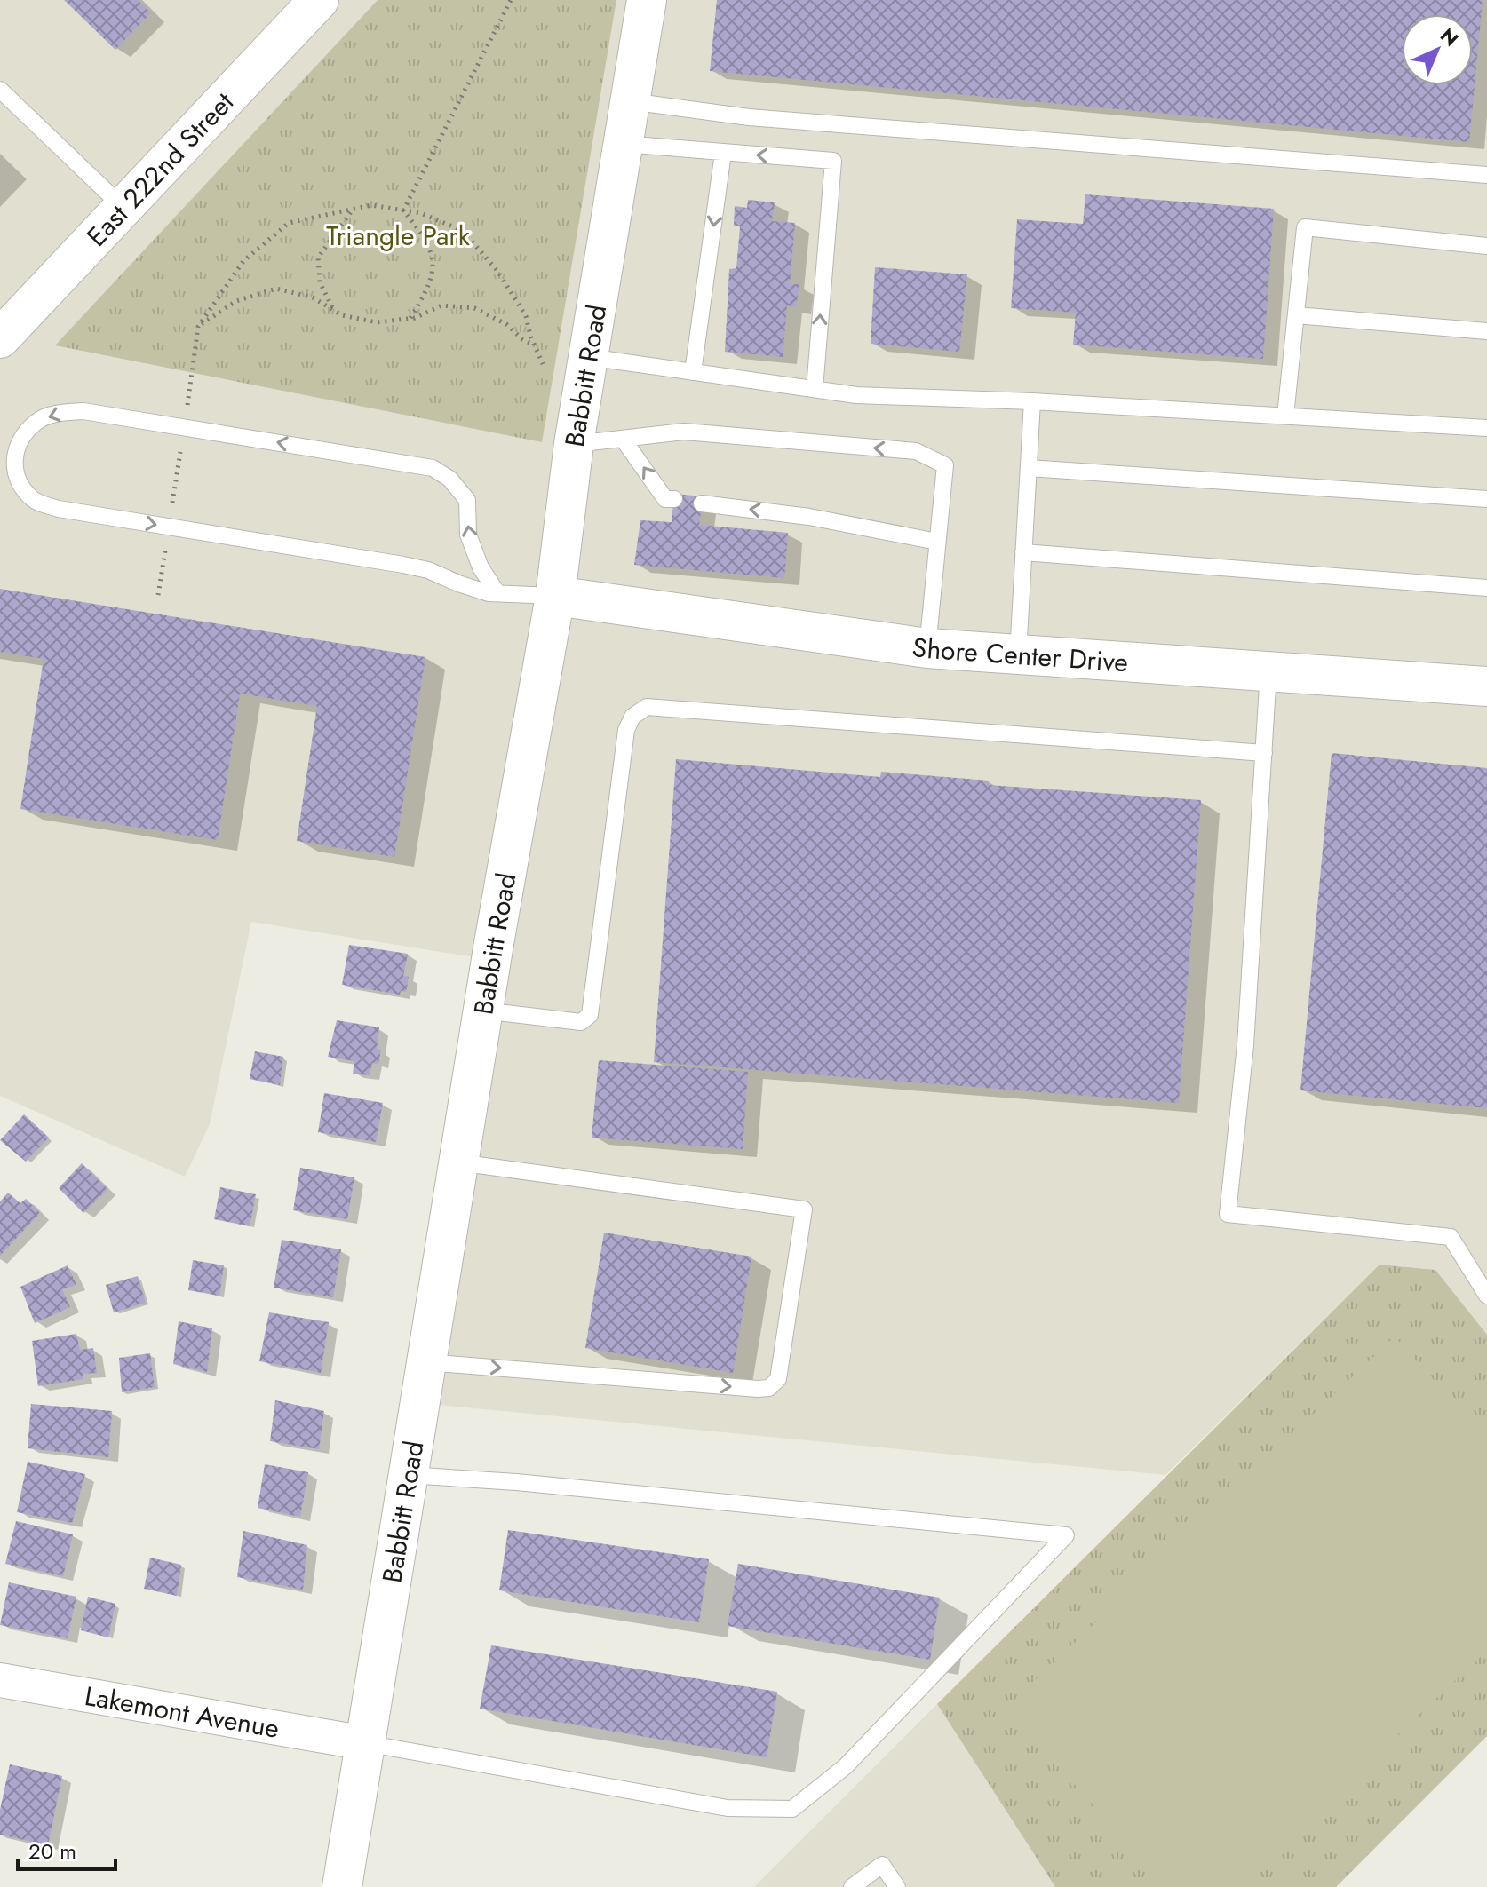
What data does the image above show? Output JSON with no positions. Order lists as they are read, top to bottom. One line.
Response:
{"streets":{"main road":["East 222nd Street","Babbitt Road","Shore Center Drive"],"street":["Lakemont Avenue"]},"crossings":[["Babbitt Road","Shore Center Drive"],["Babbitt Road","Lakemont Avenue"]],"parks":["Triangle Park"],"scale_bar":"20 m","north":"top right"}
